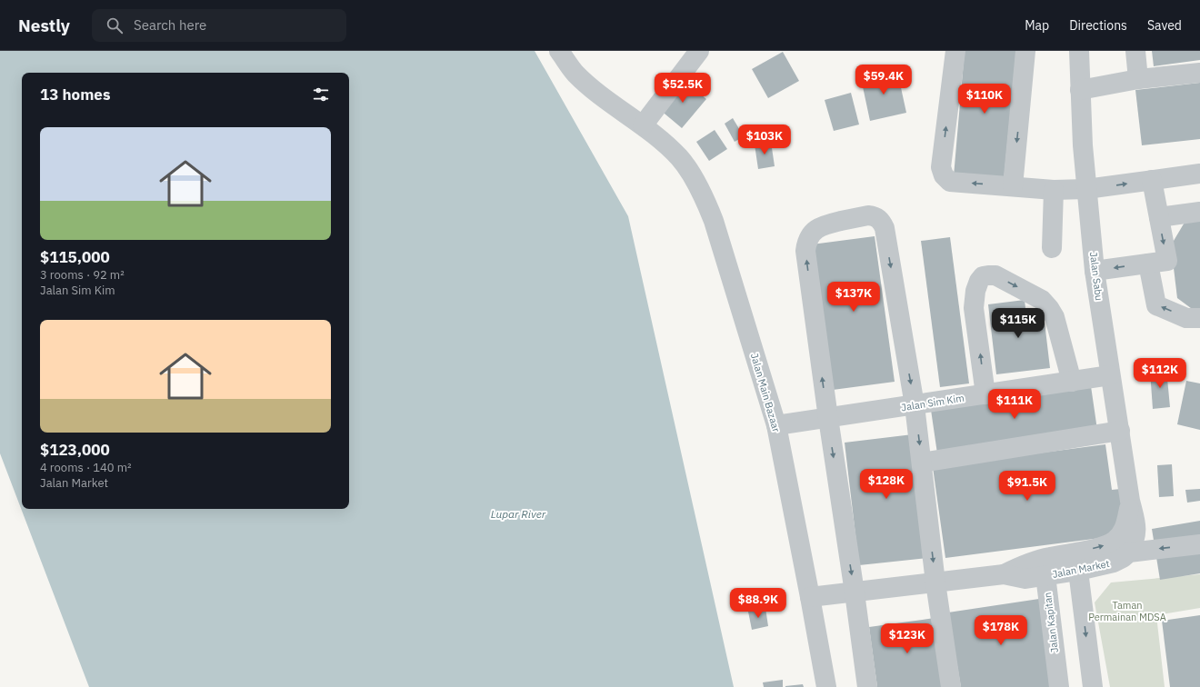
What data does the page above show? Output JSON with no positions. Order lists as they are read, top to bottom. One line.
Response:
{"streets":{"street":["Jalan Sabu","Jalan Main Bazaar","Jalan Sim Kim","Jalan Market","Jalan Kapitan"]},"crossings":[["Jalan Sabu","Jalan Sim Kim"],["Jalan Sabu","Jalan Market"],["Jalan Main Bazaar","Jalan Sim Kim"],["Jalan Main Bazaar","Jalan Market"],["Jalan Market","Jalan Kapitan"]],"water":["Lupar River"],"parks":["Taman Permainan MDSA"],"page":{"header":"Nestly","search":"Search here","nav":["Map","Directions","Saved"],"price":["$59.4K","$52.5K","$110K","$103K","$137K","$115K","$112K","$111K","$128K","$91.5K","$88.9K","$178K","$123K"],"heading":"13 homes","list":[{"name":"$115,000","note":"3 rooms · 92 m² · Jalan Sim Kim"},{"name":"$123,000","note":"4 rooms · 140 m² · Jalan Market"}]}}
